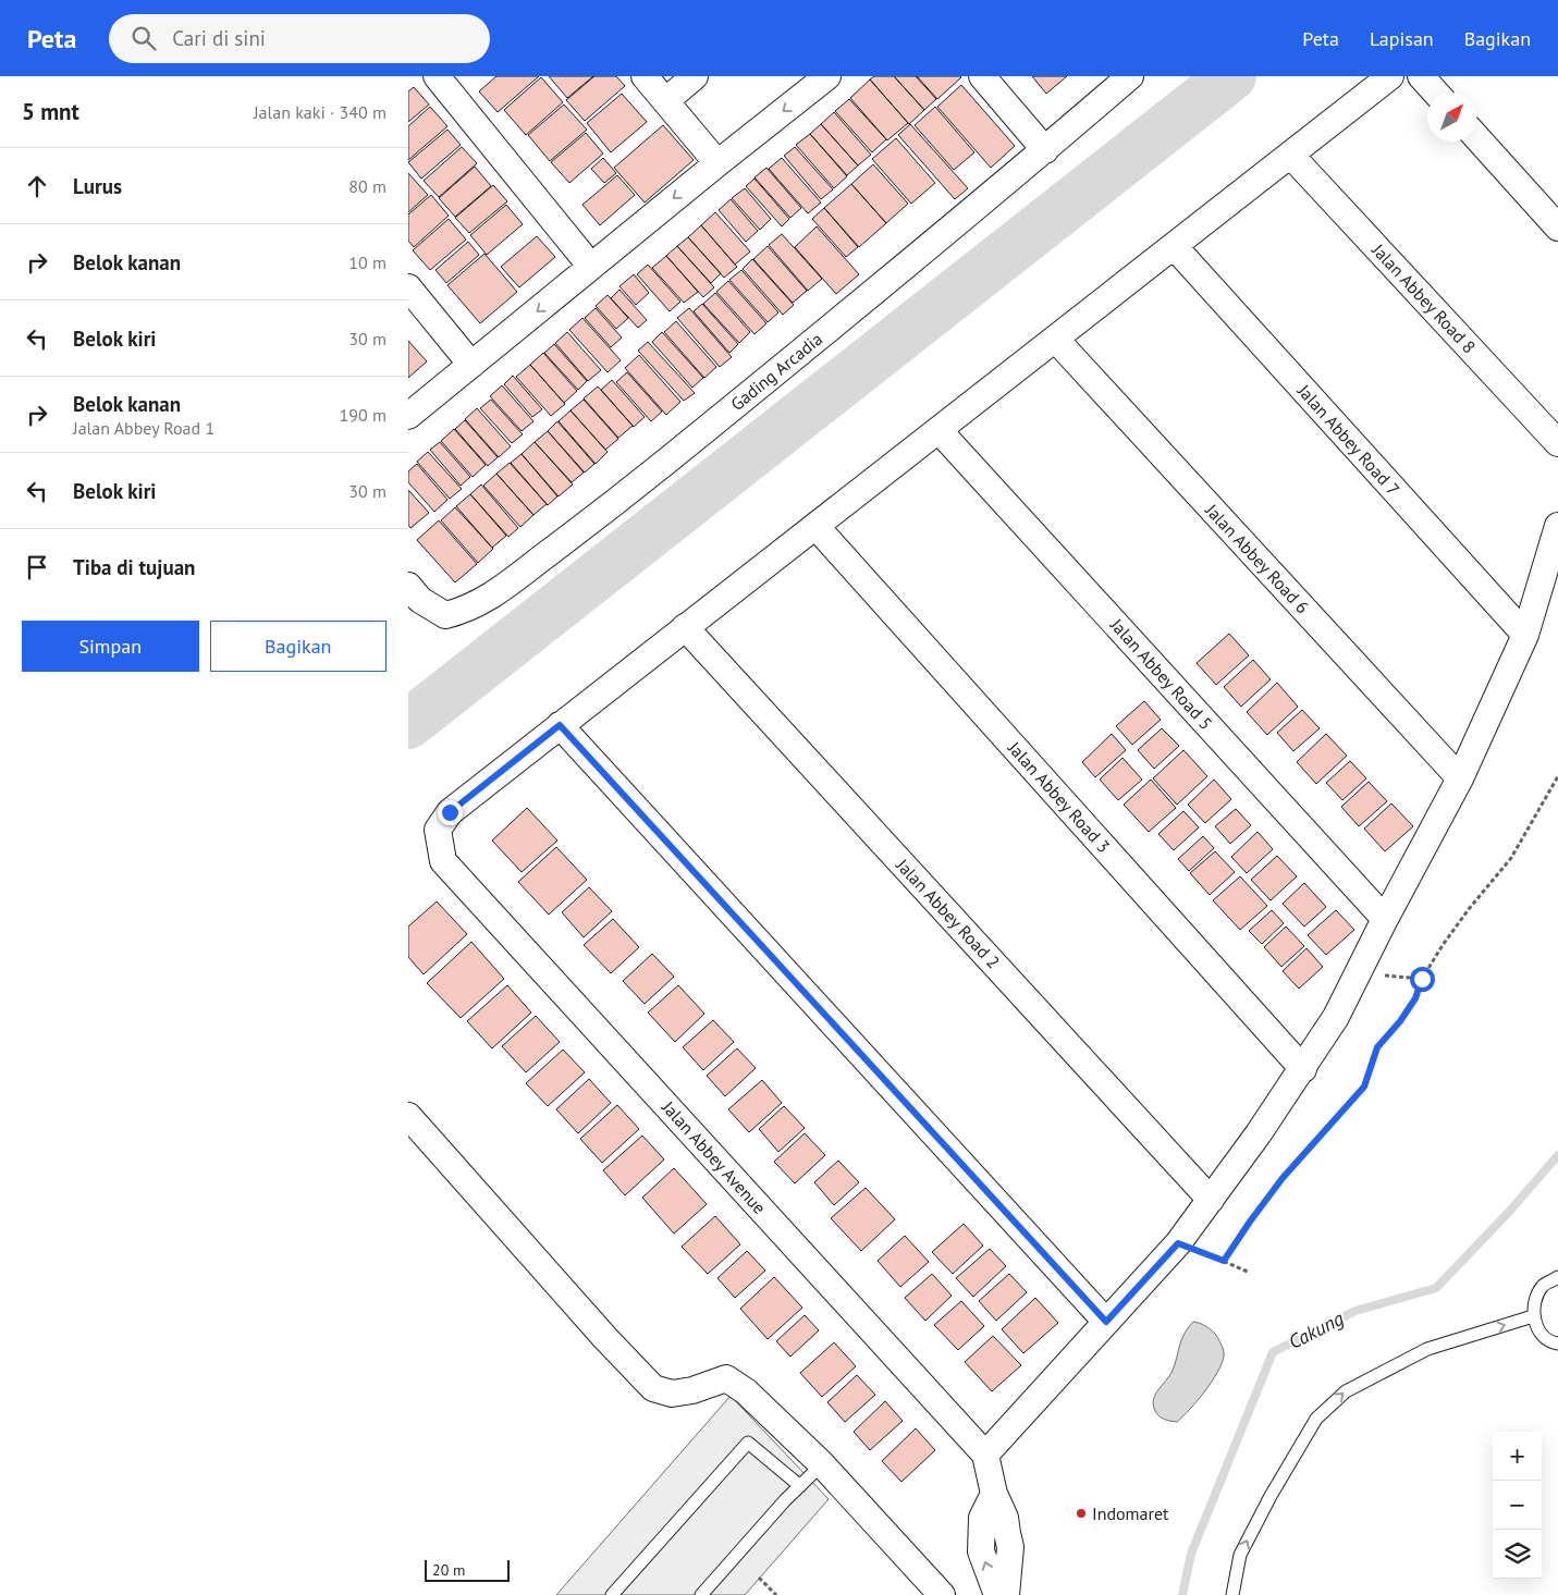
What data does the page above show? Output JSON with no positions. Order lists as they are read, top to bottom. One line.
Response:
{"streets":{"street":["Jalan Abbey Road 8","Gading Arcadia","Jalan Abbey Road 7","Jalan Abbey Road 6","Jalan Abbey Road 5","Jalan Abbey Road 3","Jalan Abbey Road 2","Jalan Abbey Avenue"]},"water":["Cakung"],"places":["Indomaret"],"scale_bar":"20 m","north":"top right","page":{"header":"Peta","search":"Cari di sini","nav":["Peta","Lapisan","Bagikan"],"heading":["5 mnt","Jalan kaki · 340 m"],"list":[["Lurus","80 m"],["Belok kanan","10 m"],["Belok kiri","30 m"],["Belok kanan","Jalan Abbey Road 1","190 m"],["Belok kiri","30 m"],"Tiba di tujuan"],"buttons":["Simpan","Bagikan"],"map_buttons":["+","−"],"scale":"20 m"}}
